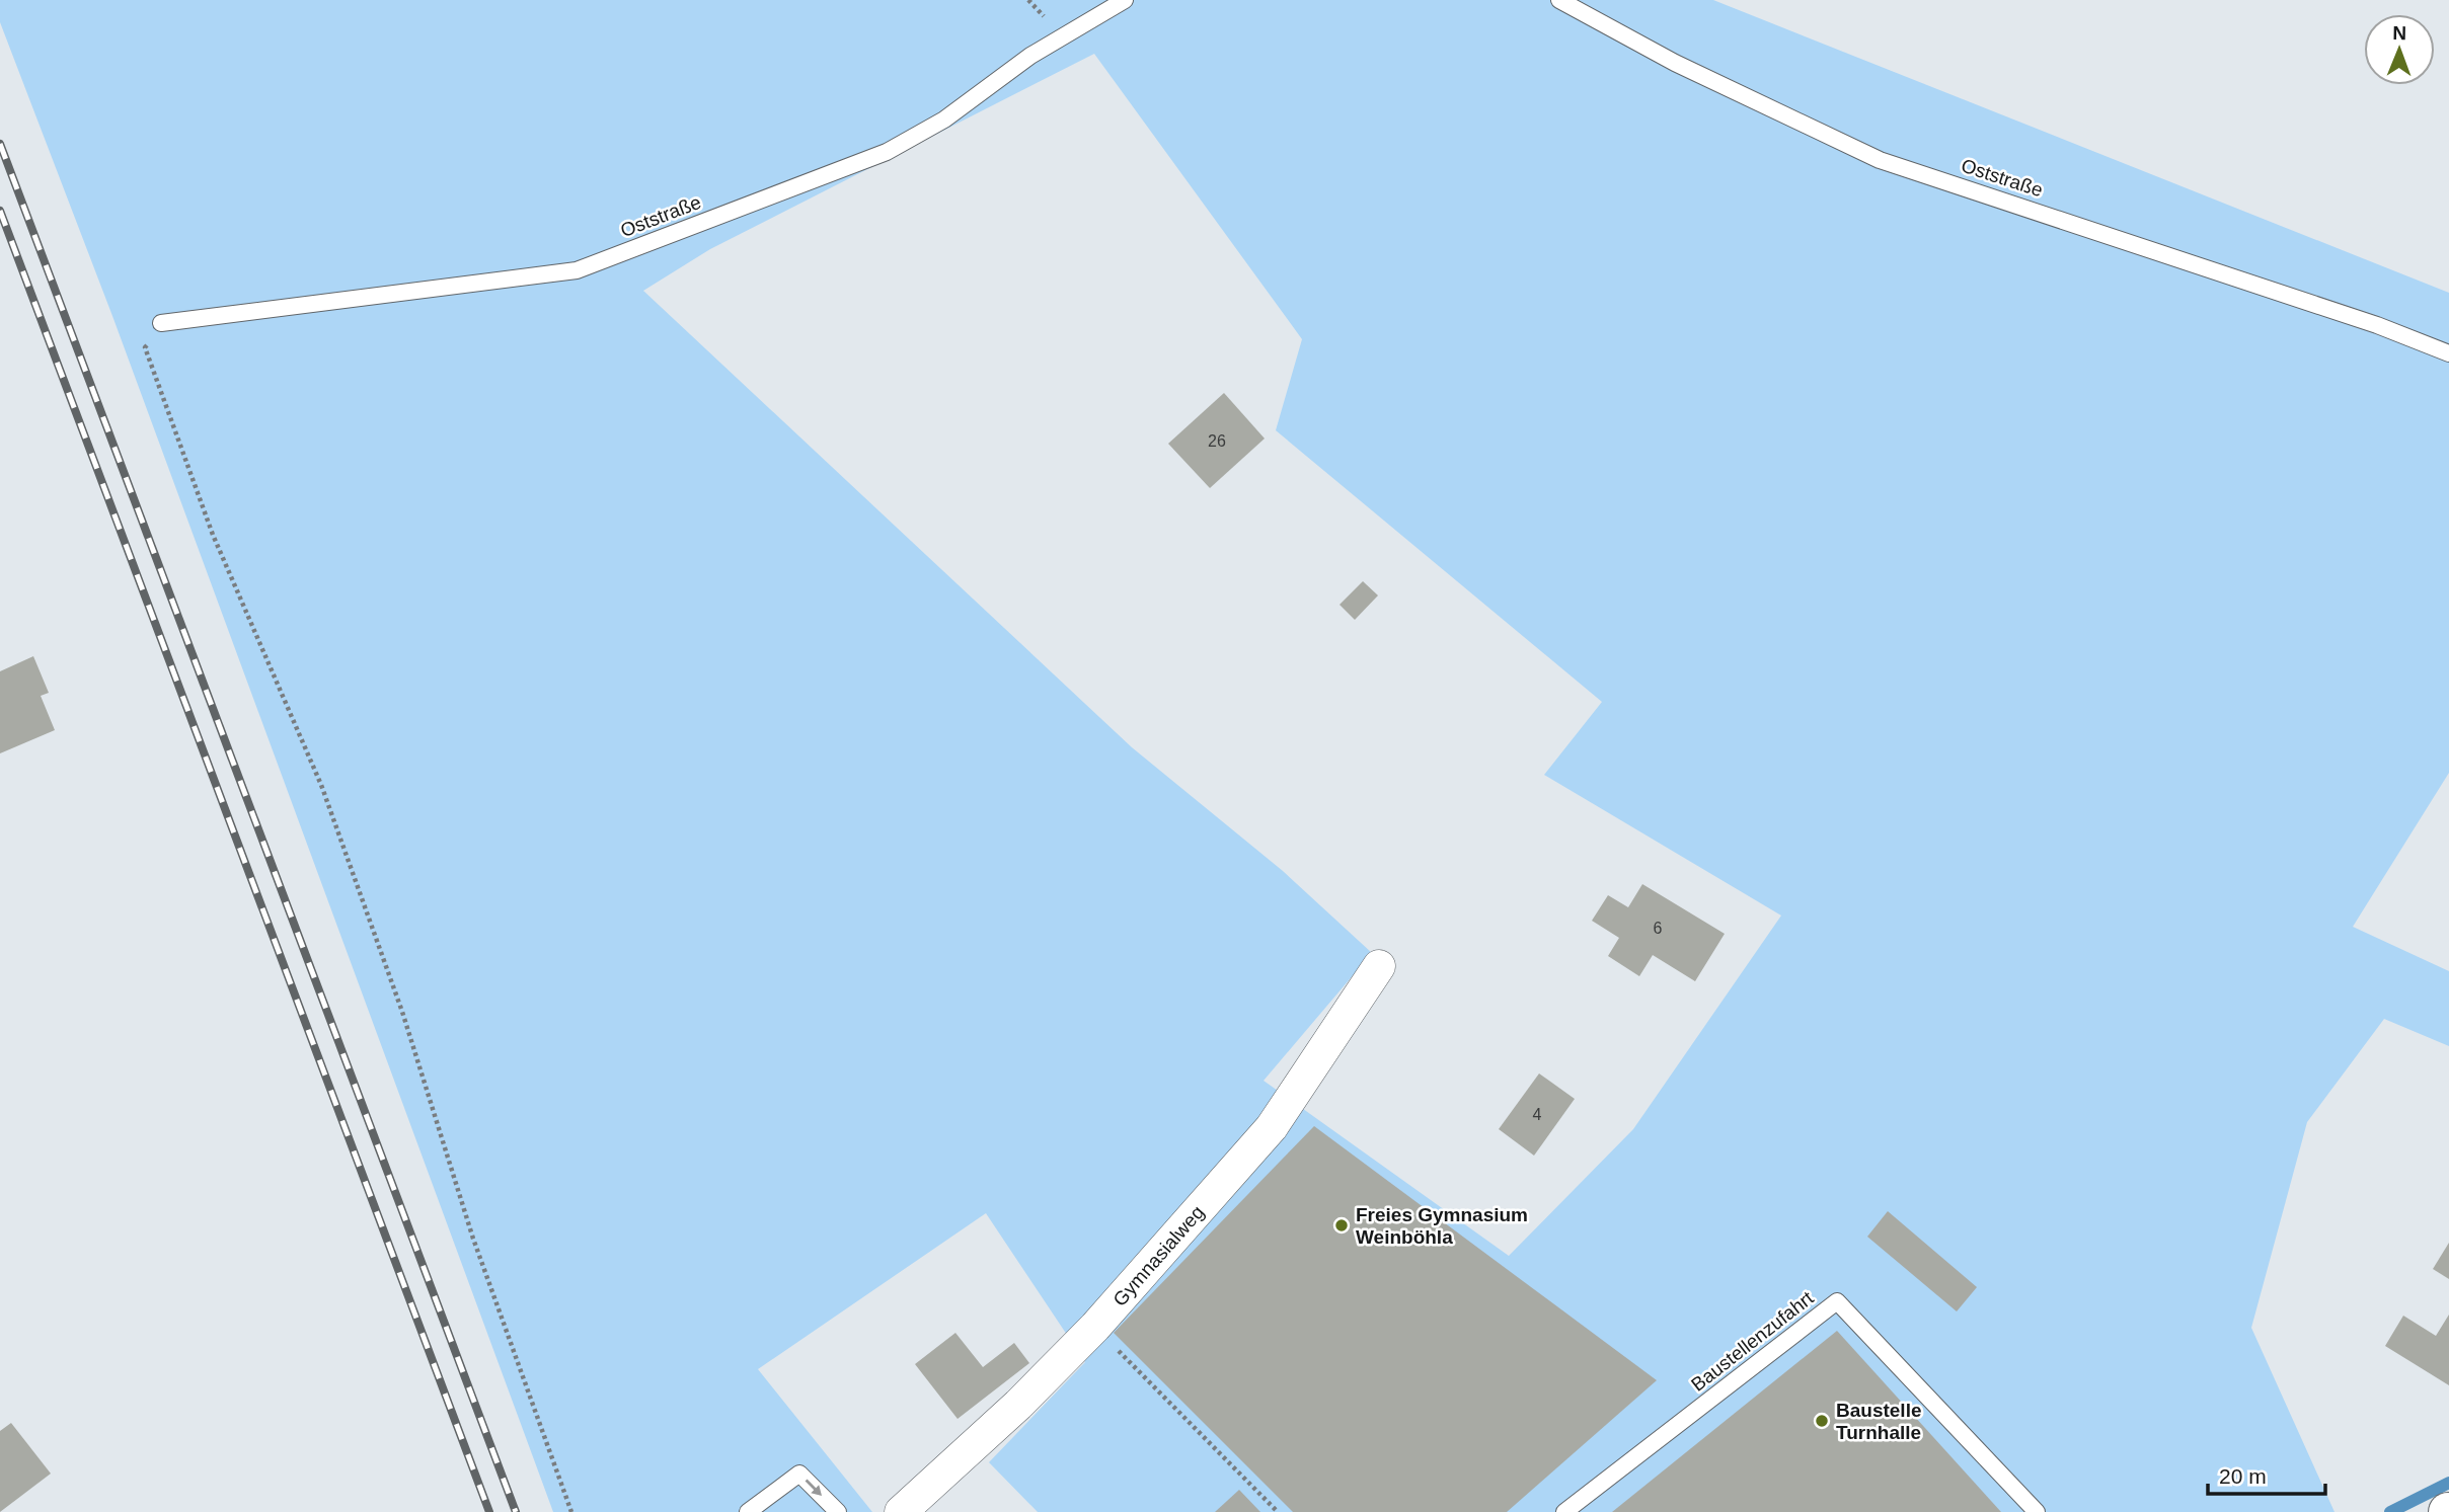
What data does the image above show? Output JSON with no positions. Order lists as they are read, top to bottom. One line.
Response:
{"streets":{"street":["Gymnasialweg"],"lane":["Oststraße","Baustellenzufahrt"]},"places":["Freies Gymnasium Weinböhla","Baustelle Turnhalle"],"house_numbers":["26","6","4"],"scale_bar":"20 m","north":"top"}
